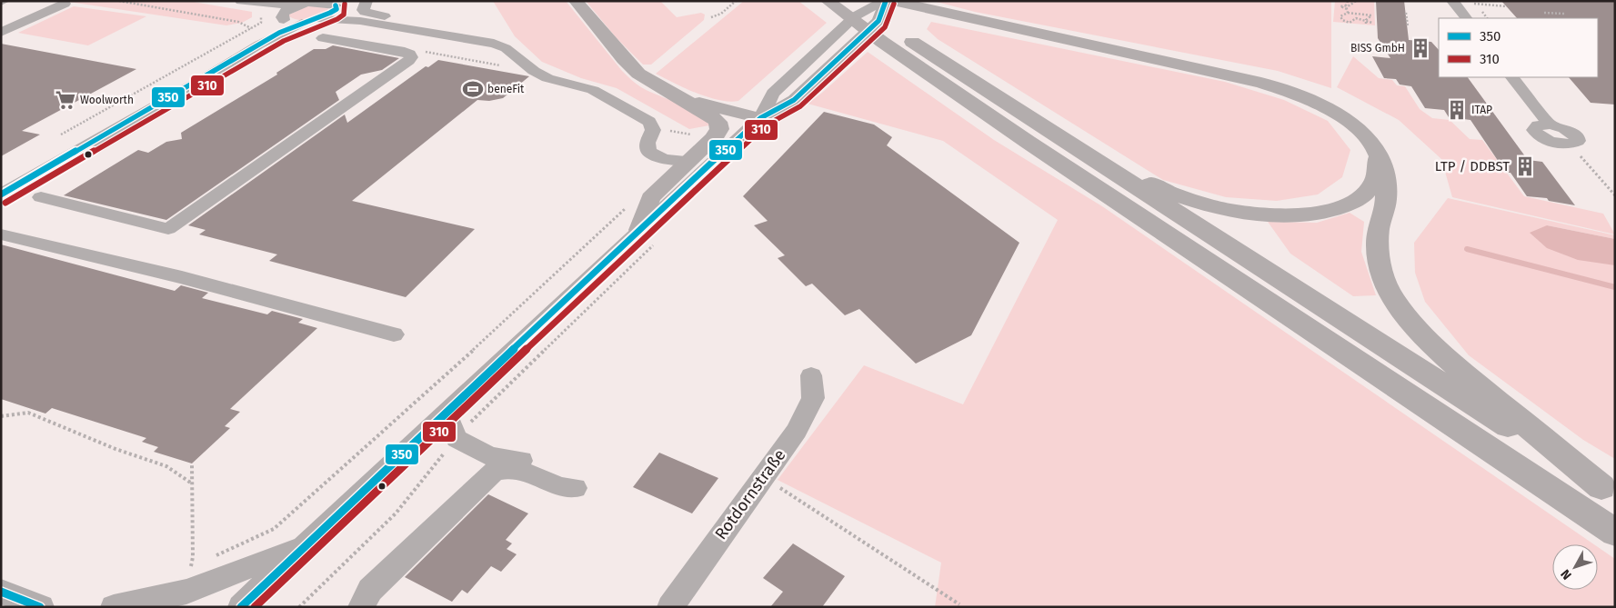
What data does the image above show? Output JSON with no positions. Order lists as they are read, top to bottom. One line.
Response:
{"streets":{"street":["Rotdornstraße"]},"places":{"building":["BISS GmbH","ITAP","LTP / DDBST"],"sports":["beneFit"],"supermarket":["Woolworth"]},"lines":["transit line 350","transit line 310"],"legend":["350","310"],"north":"bottom left"}
